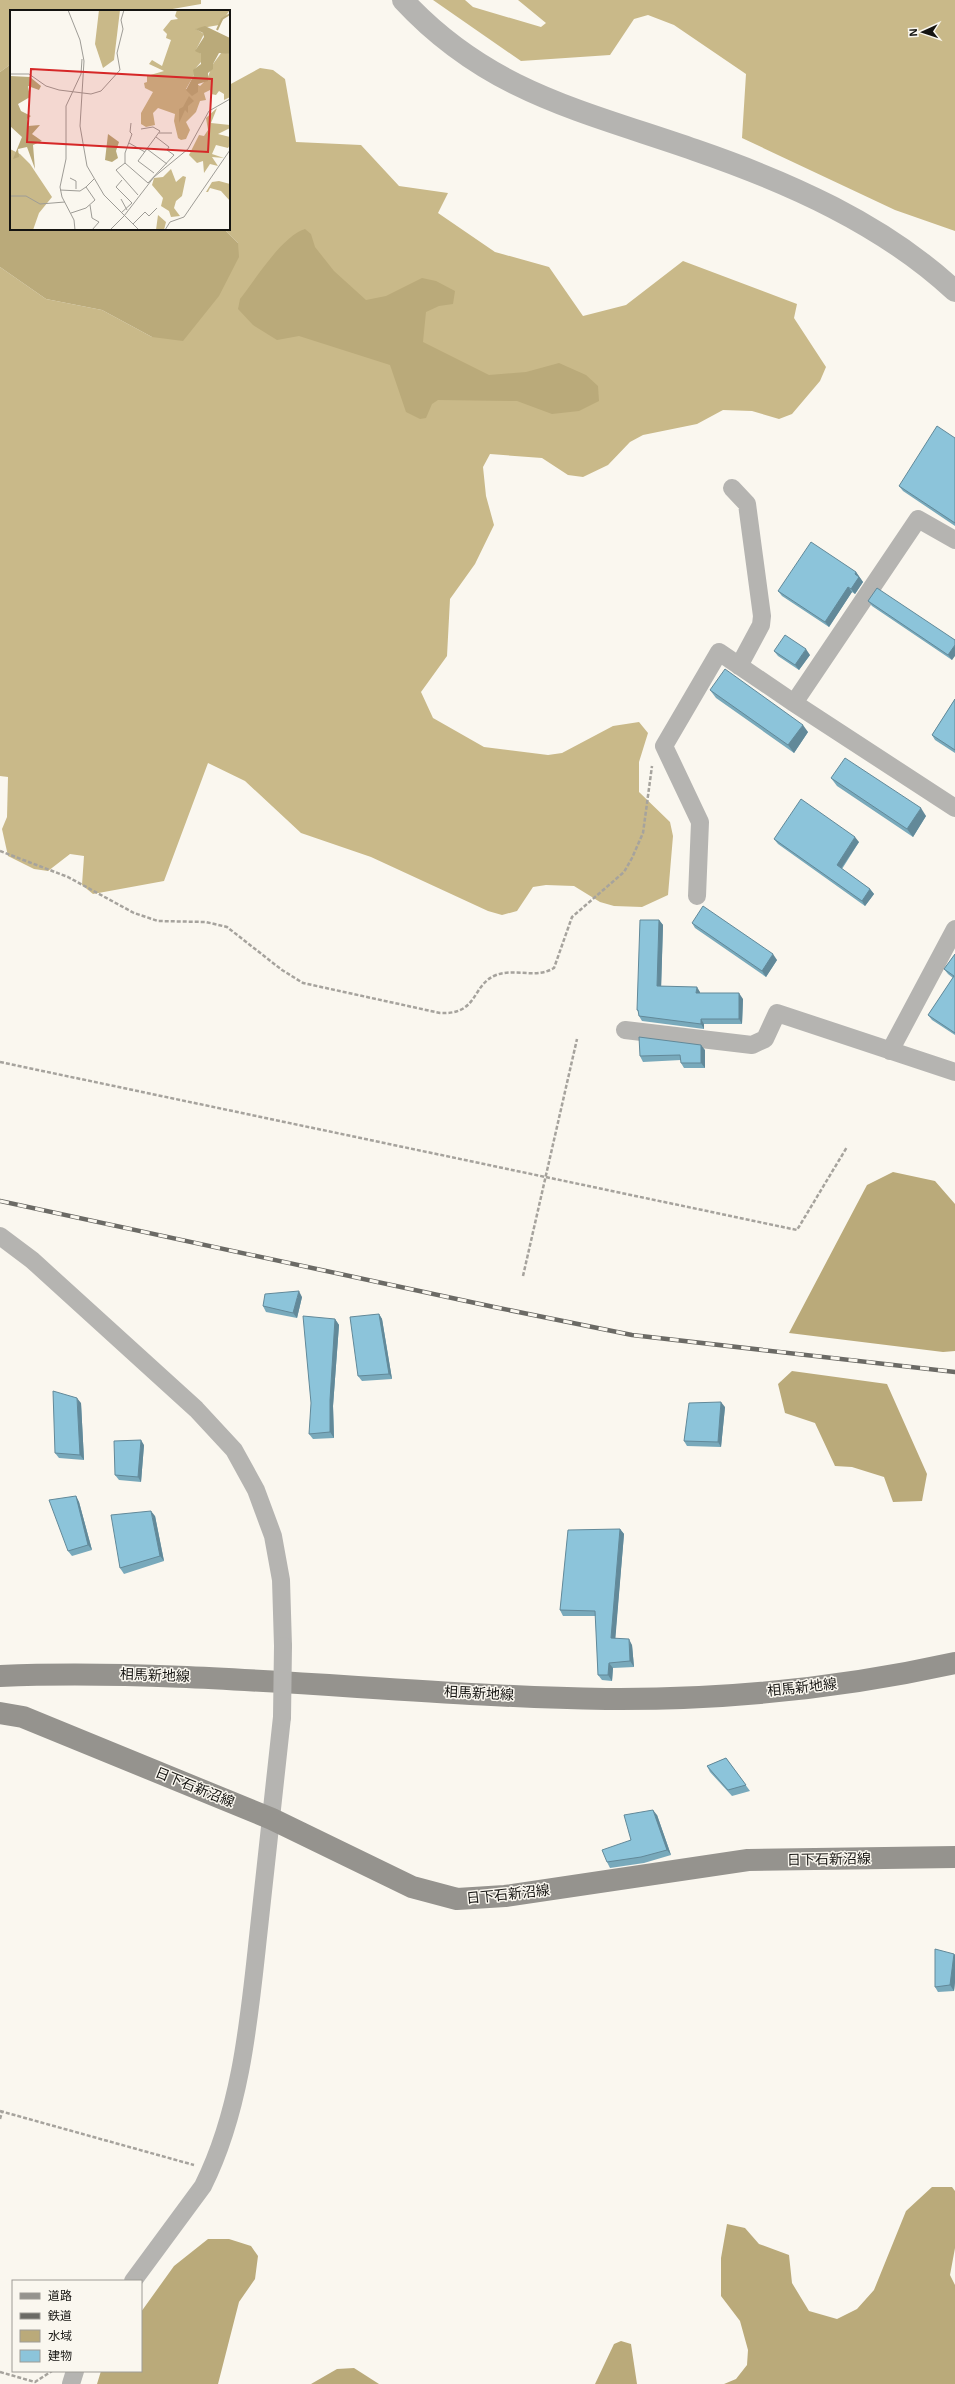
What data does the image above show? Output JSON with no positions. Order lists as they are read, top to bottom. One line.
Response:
{"streets":{"main road":["相馬新地線","日下石新沼線"]},"legend":["道路","鉄道","水域","建物"],"north":"left"}
